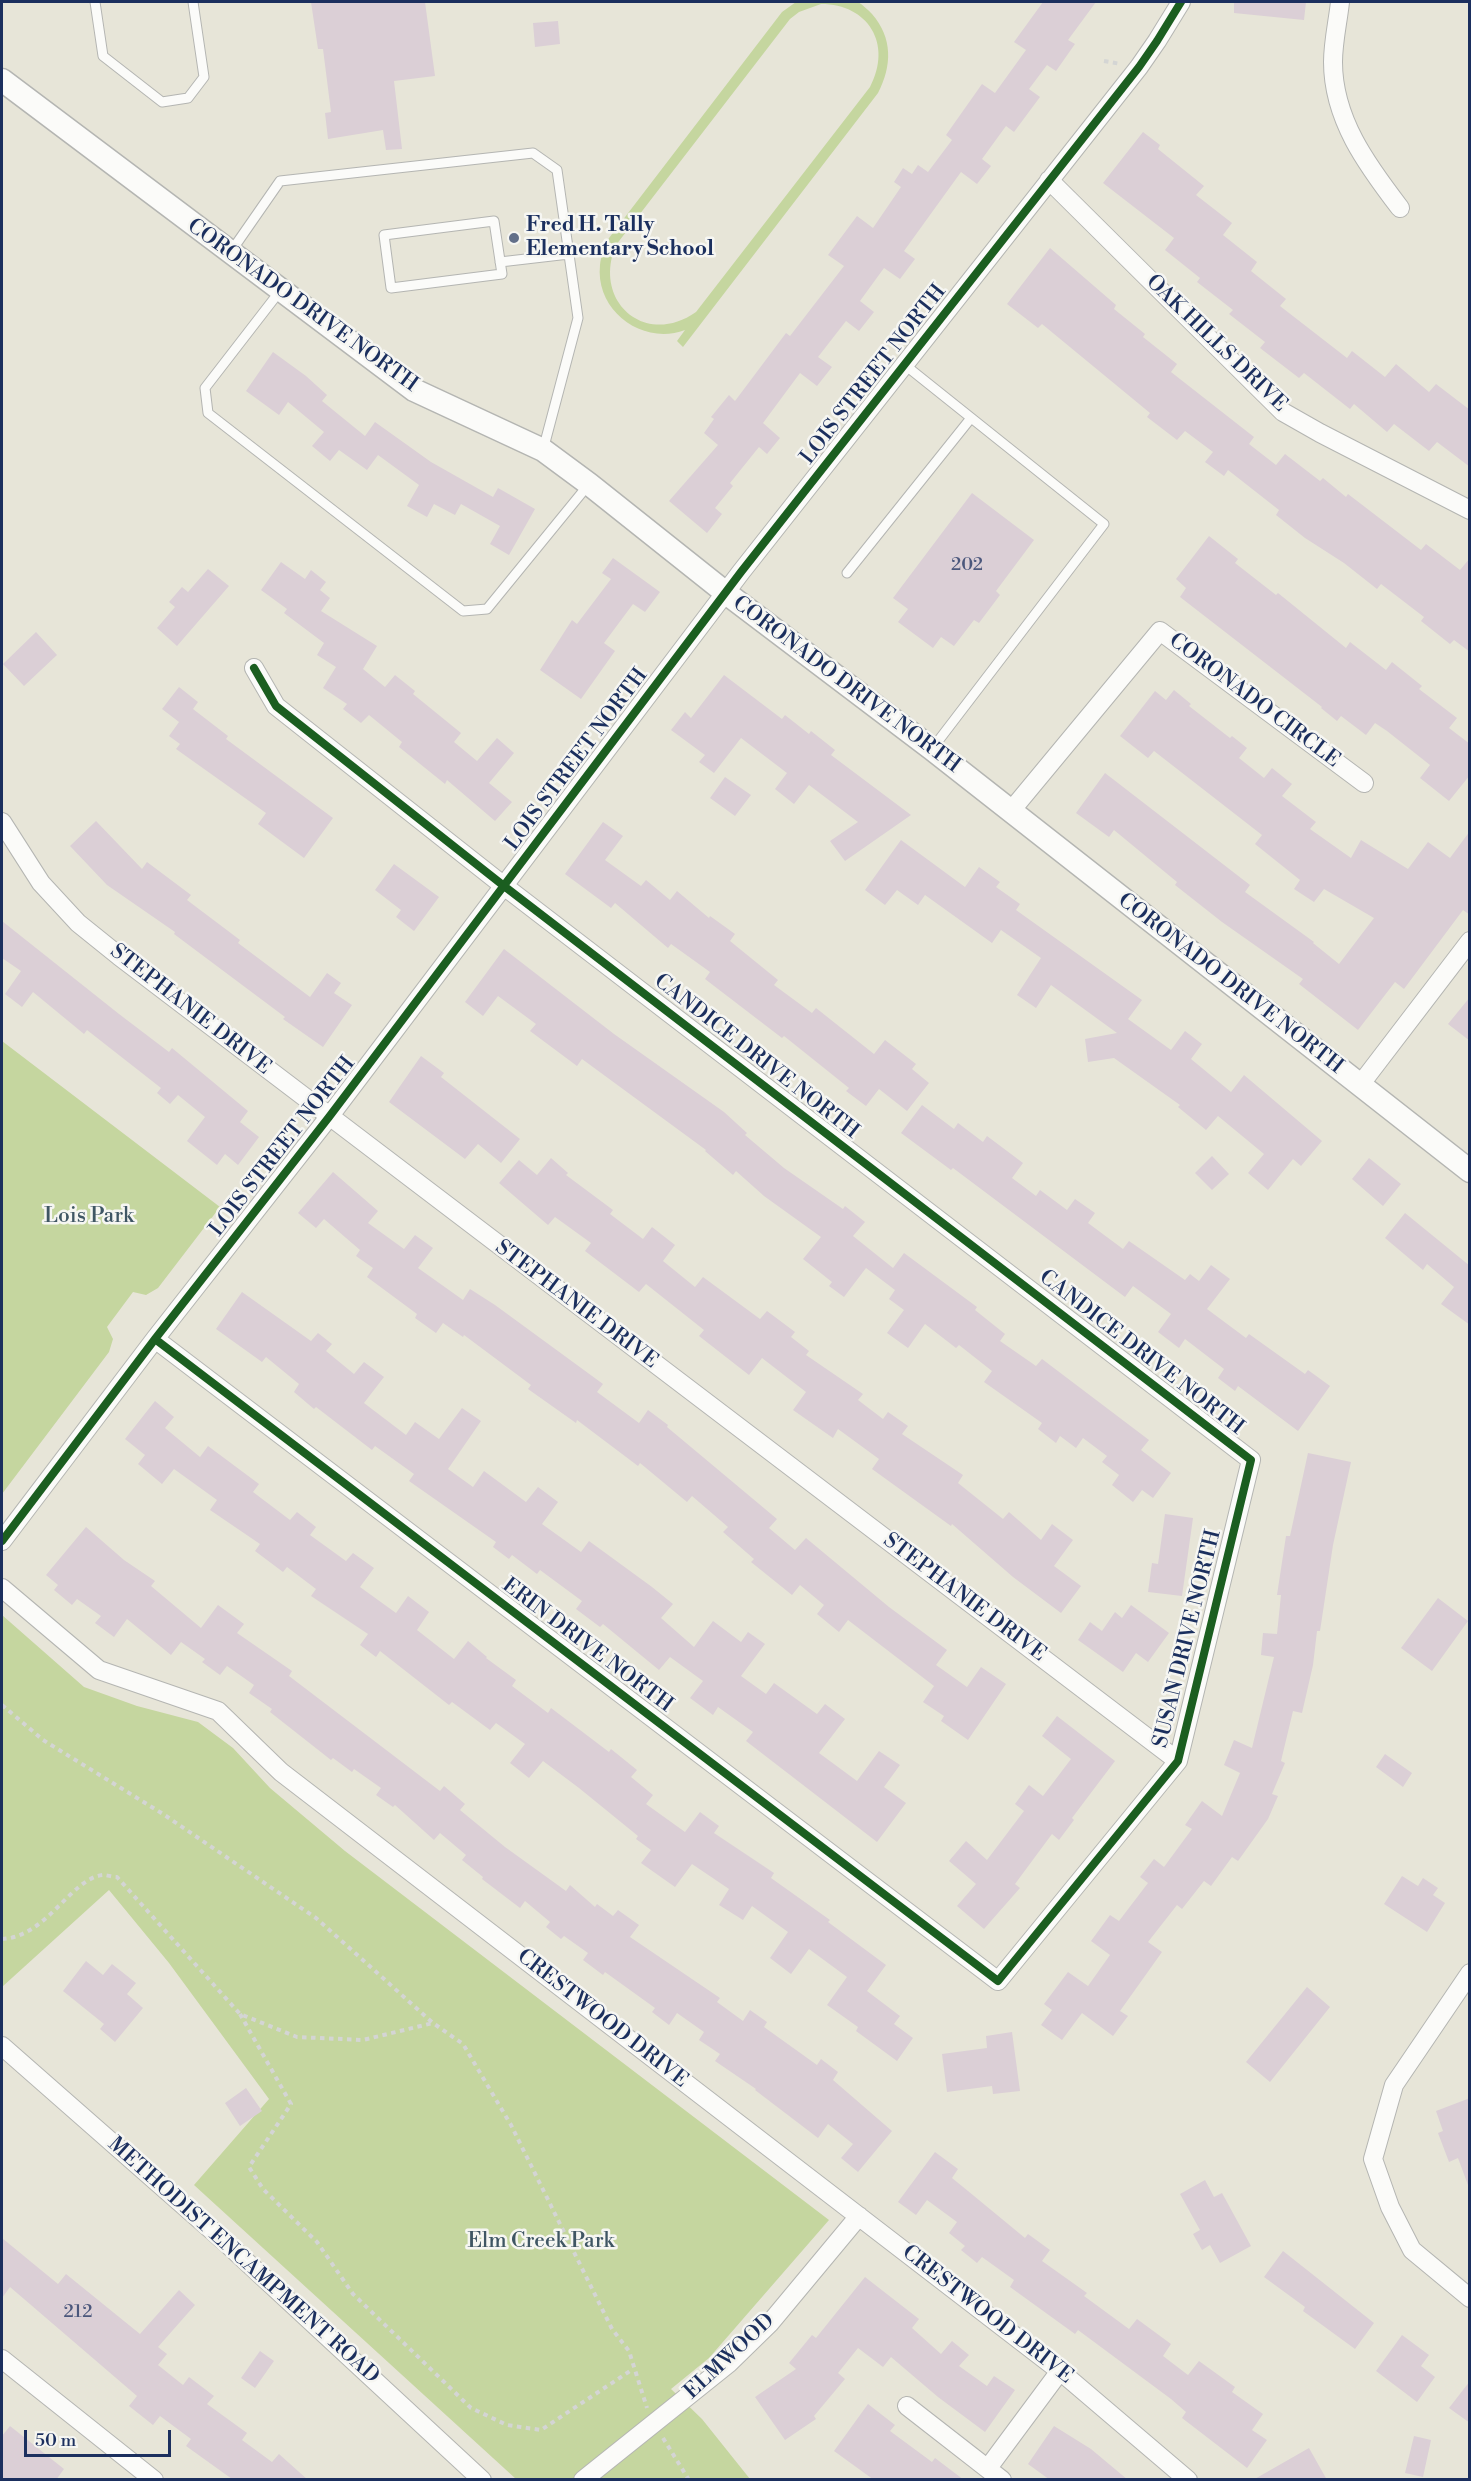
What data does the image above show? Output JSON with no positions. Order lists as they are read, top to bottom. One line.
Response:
{"streets":{"street":["CORONADO DRIVE NORTH","OAK HILLS DRIVE","LOIS STREET NORTH","CORONADO CIRCLE","STEPHANIE DRIVE","CANDICE DRIVE NORTH","SUSAN DRIVE NORTH","ERIN DRIVE NORTH","CRESTWOOD DRIVE","METHODIST ENCAMPMENT ROAD","ELMWOOD"]},"crossings":[["CORONADO DRIVE NORTH","LOIS STREET NORTH"],["CORONADO DRIVE NORTH","CORONADO CIRCLE"],["OAK HILLS DRIVE","LOIS STREET NORTH"],["LOIS STREET NORTH","STEPHANIE DRIVE"],["LOIS STREET NORTH","CANDICE DRIVE NORTH"],["LOIS STREET NORTH","ERIN DRIVE NORTH"],["STEPHANIE DRIVE","SUSAN DRIVE NORTH"],["CANDICE DRIVE NORTH","SUSAN DRIVE NORTH"],["SUSAN DRIVE NORTH","ERIN DRIVE NORTH"],["CRESTWOOD DRIVE","ELMWOOD"]],"parks":["Lois Park","Elm Creek Park"],"places":["Fred H. Tally Elementary School"],"house_numbers":["202","212"],"scale_bar":"50 m"}
